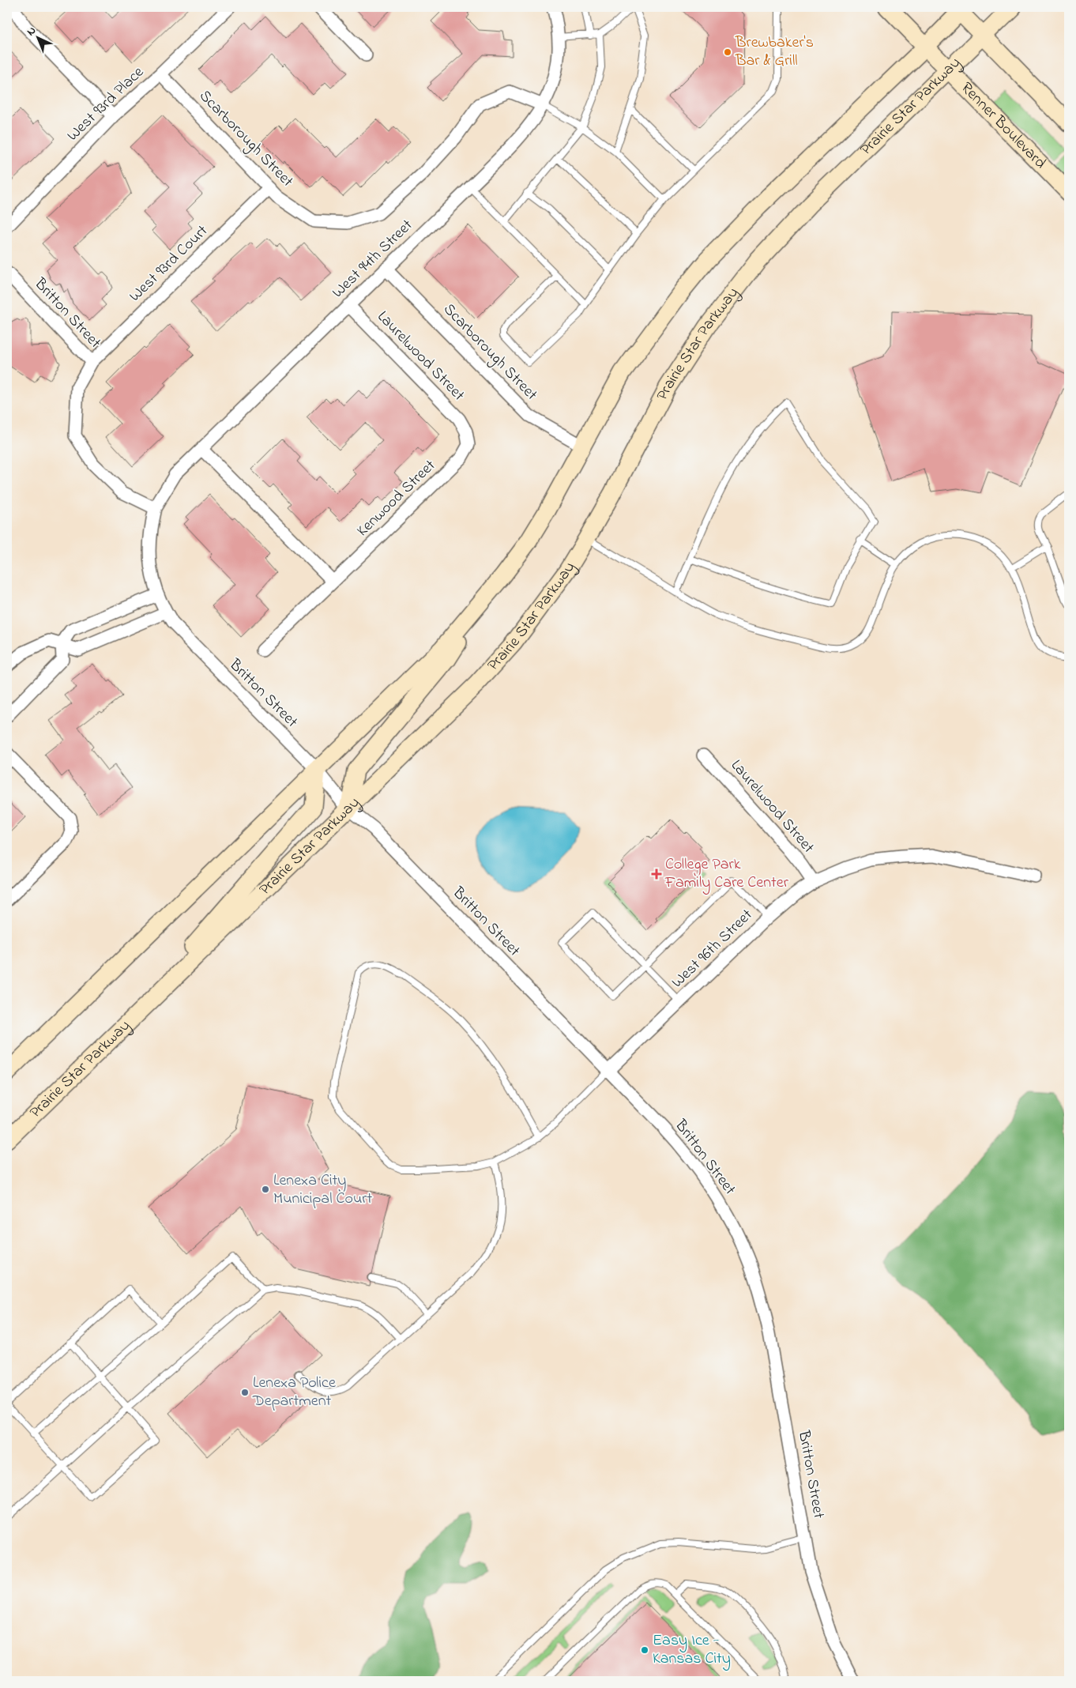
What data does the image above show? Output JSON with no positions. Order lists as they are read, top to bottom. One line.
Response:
{"streets":{"main road":["Prairie Star Parkway","Renner Boulevard"],"street":["West 93rd Place","Scarborough Street","West 94th Street","West 93rd Court","Britton Street","Laurelwood Street","Kenwood Street","West 96th Street"]},"crossings":[["West 93rd Place","Scarborough Street"],["Prairie Star Parkway","Renner Boulevard"],["Prairie Star Parkway","Scarborough Street"],["Prairie Star Parkway","Britton Street"],["Scarborough Street","West 94th Street"],["Scarborough Street","West 93rd Court"],["West 94th Street","Britton Street"],["West 94th Street","Laurelwood Street"],["West 93rd Court","Britton Street"],["Britton Street","West 96th Street"],["Laurelwood Street","Kenwood Street"],["Laurelwood Street","West 96th Street"]],"places":{"other":["Brewbaker's Bar & Grill","Lenexa City Municipal Court","Lenexa Police Department","Easy Ice - Kansas City"],"health":["College Park Family Care Center"]},"north":"top left"}
